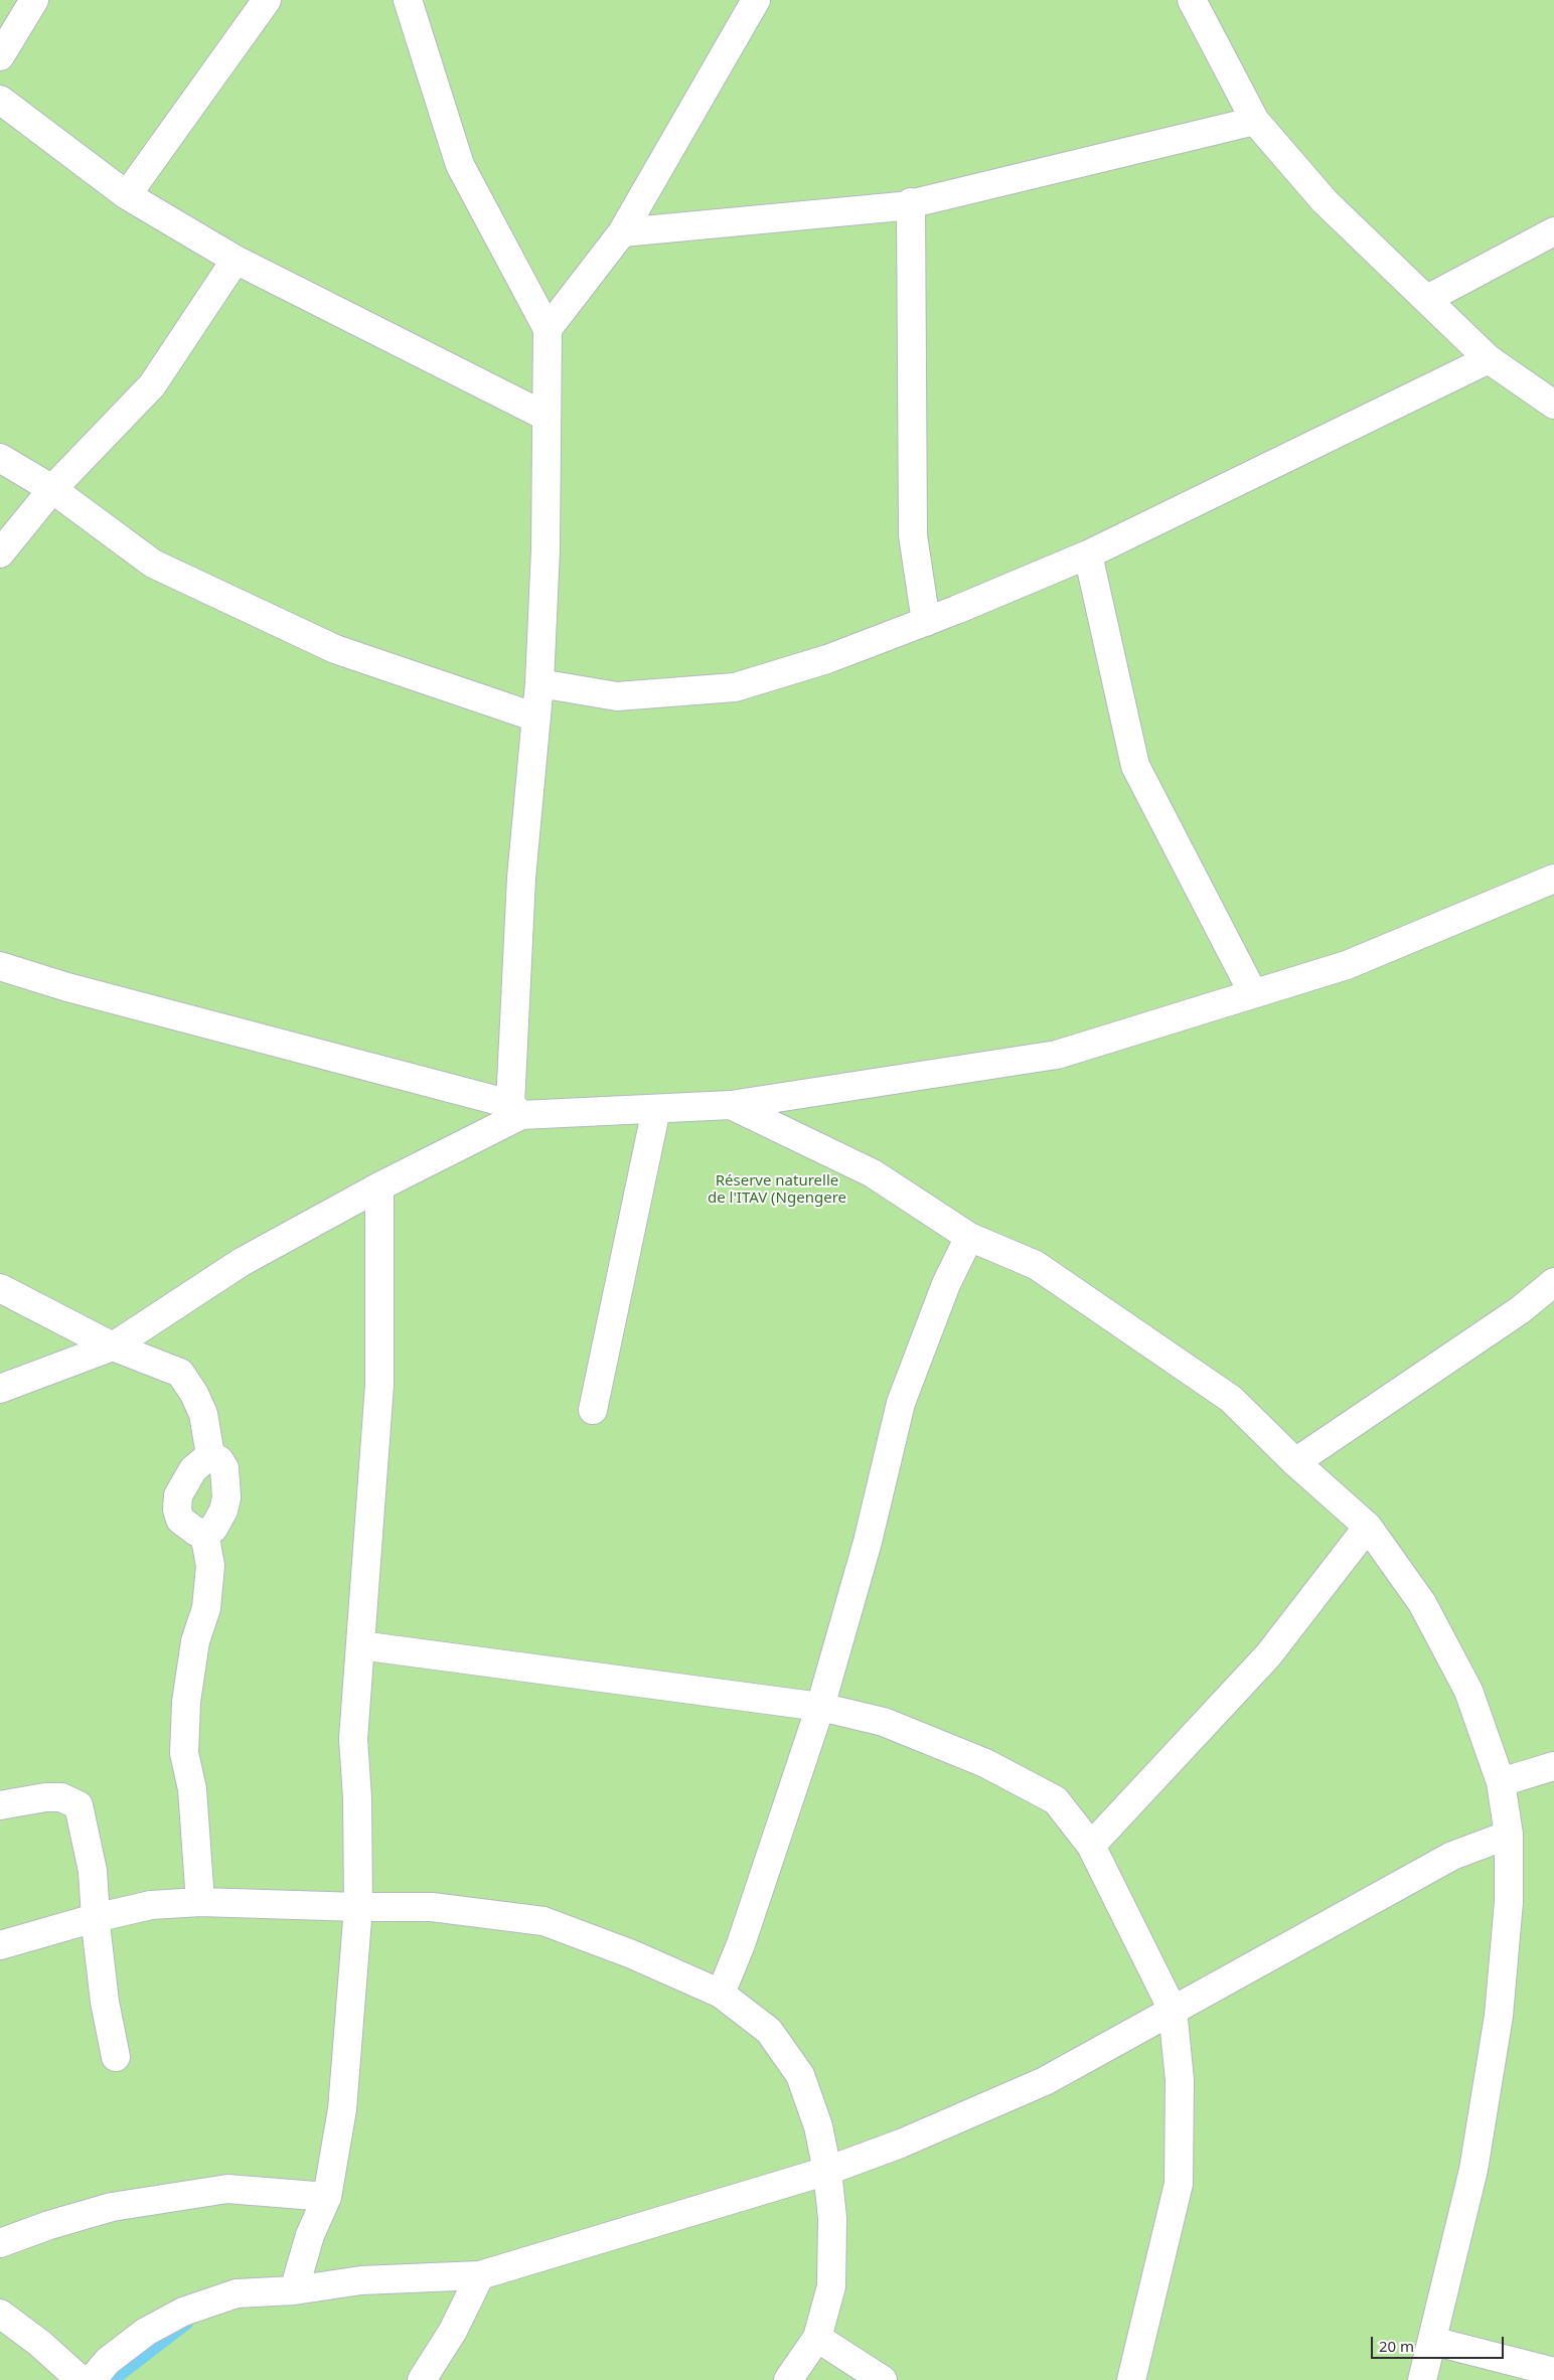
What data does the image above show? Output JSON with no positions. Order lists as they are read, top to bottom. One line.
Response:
{"parks":["Réserve naturelle de l'ITAV (Ngengere"],"scale_bar":"20 m"}
